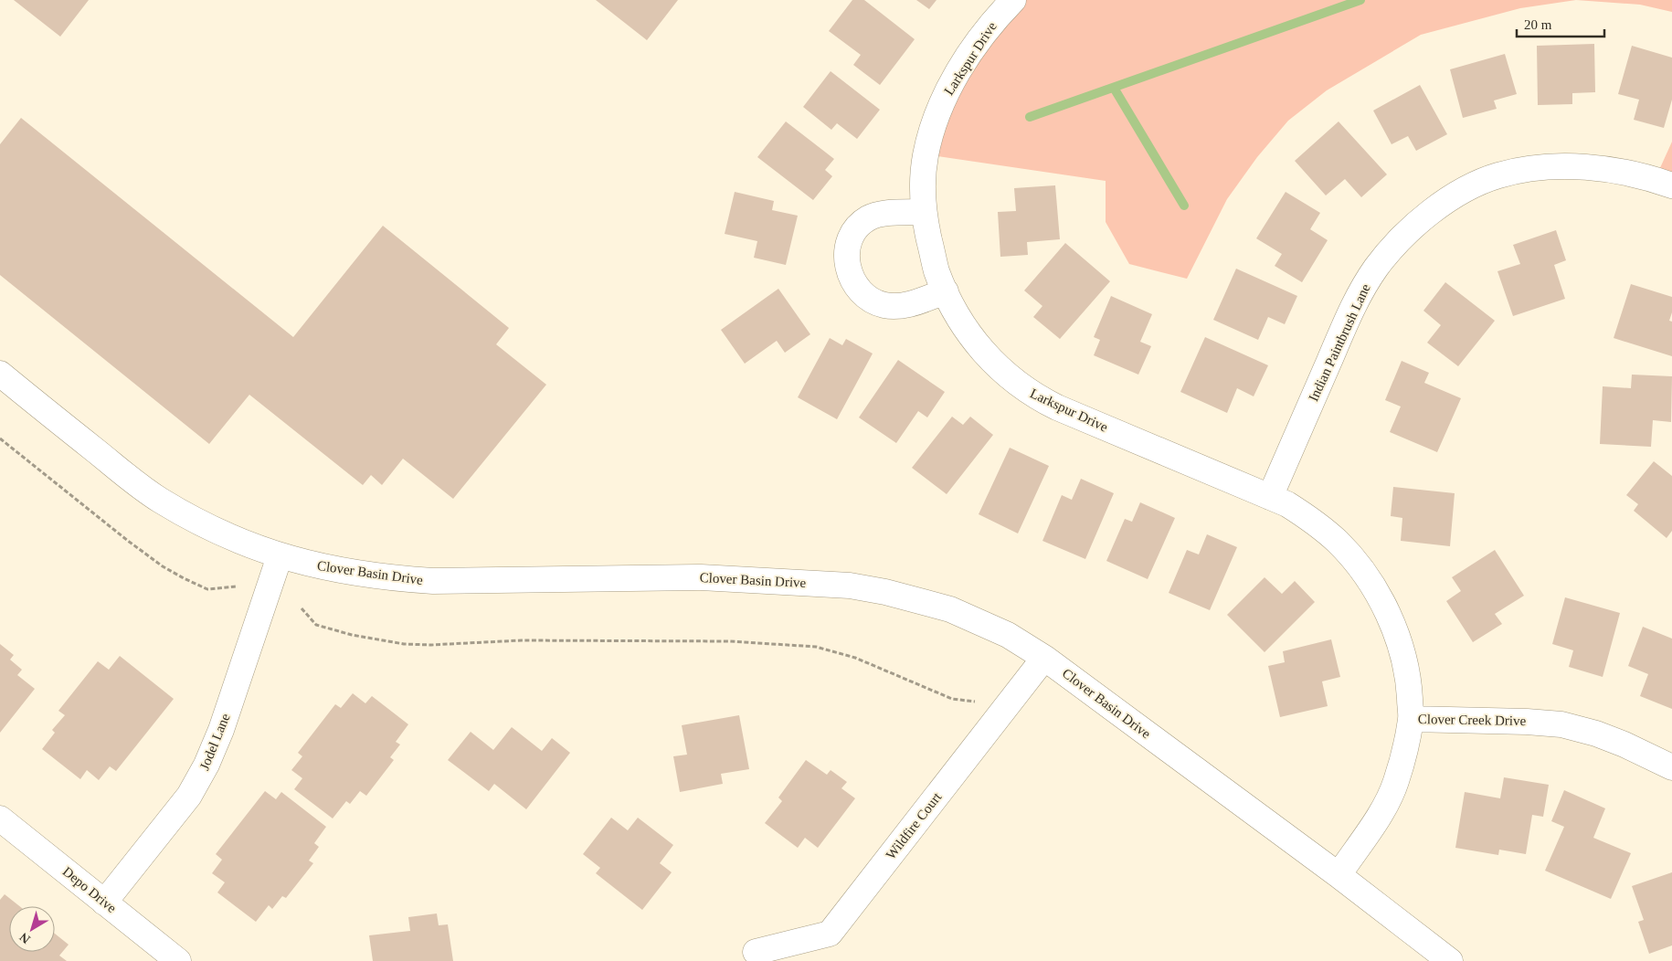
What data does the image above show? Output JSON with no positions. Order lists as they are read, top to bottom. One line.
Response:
{"streets":{"street":["Larkspur Drive","Indian Paintbrush Lane","Clover Basin Drive","Clover Creek Drive","Jodel Lane","Wildfire Court","Depo Drive"]},"crossings":[["Larkspur Drive","Indian Paintbrush Lane"],["Larkspur Drive","Clover Creek Drive"],["Clover Basin Drive","Clover Creek Drive"],["Clover Basin Drive","Jodel Lane"],["Clover Basin Drive","Wildfire Court"],["Jodel Lane","Depo Drive"]],"scale_bar":"20 m","north":"bottom left"}
